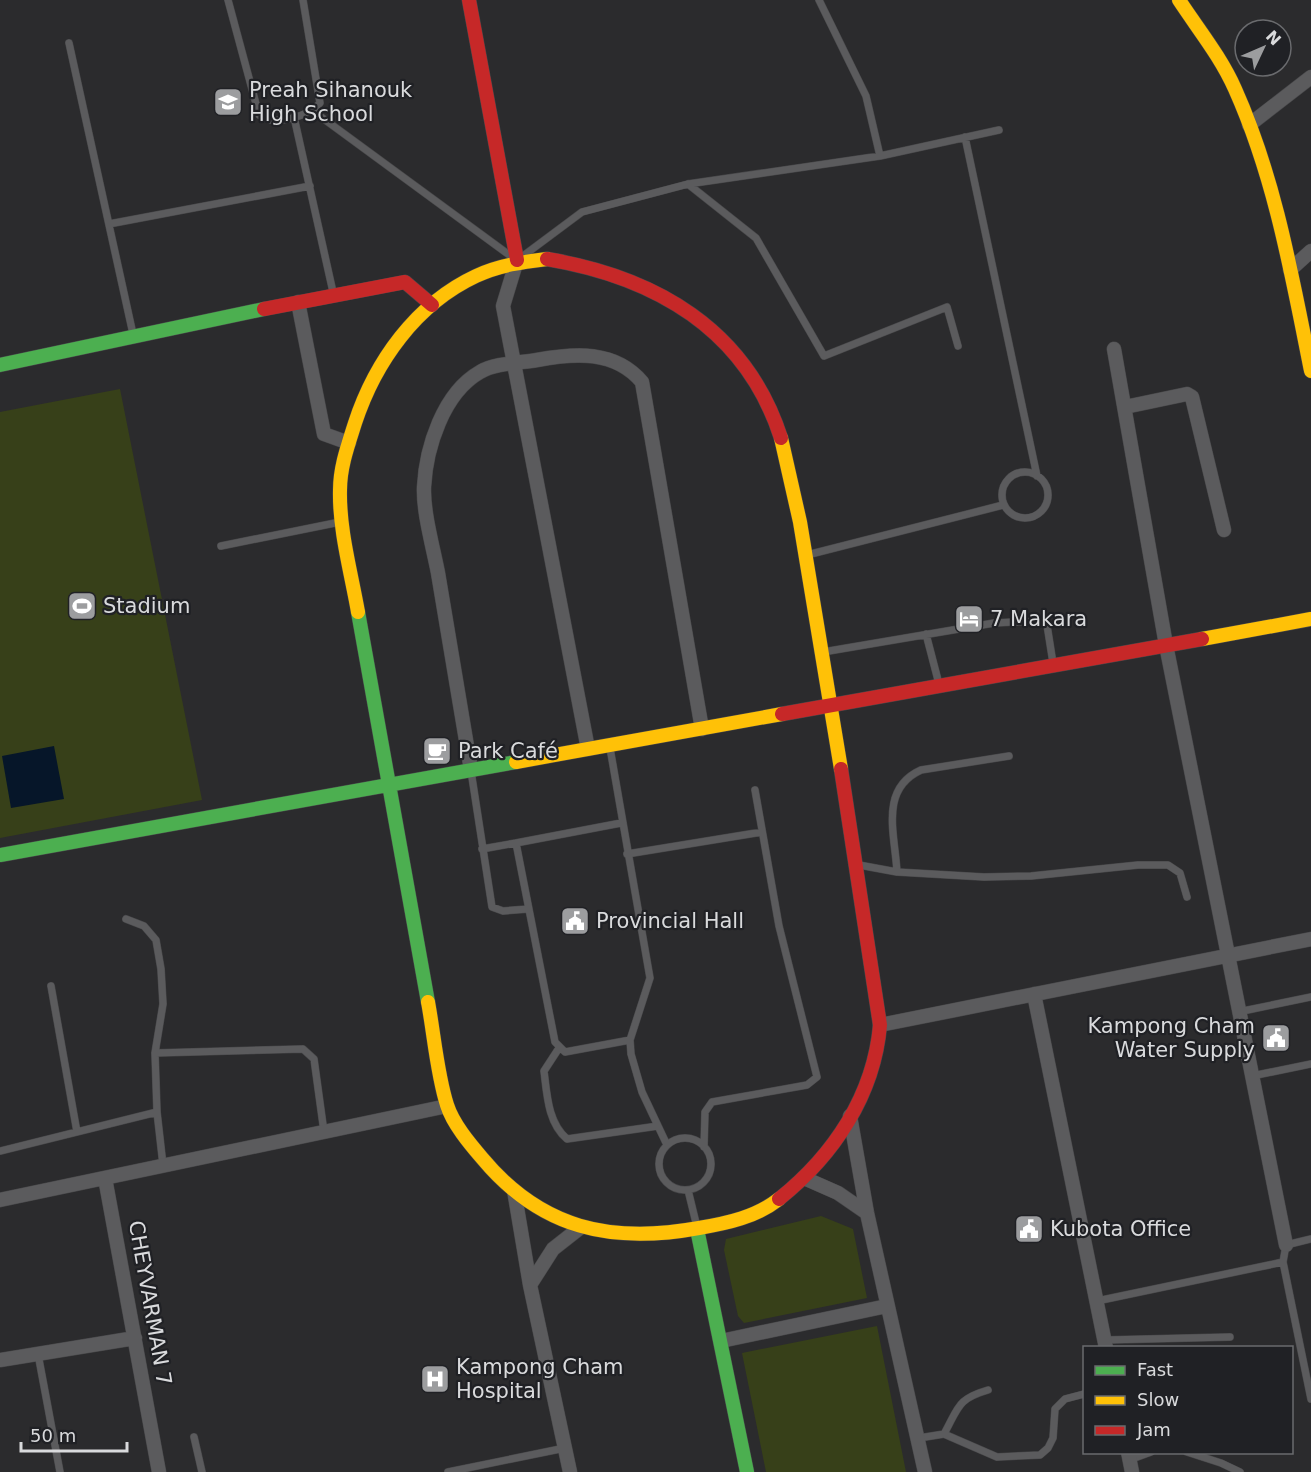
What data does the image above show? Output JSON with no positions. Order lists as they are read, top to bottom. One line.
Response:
{"streets":{"street":["CHEYVARMAN 7"]},"places":{"school or university":["Preah Sihanouk High School"],"sports":["Stadium"],"hotel":["7 Makara"],"cafe":["Park Café"],"public building":["Provincial Hall","Kampong Cham Water Supply","Kubota Office"],"hospital":["Kampong Cham Hospital"]},"legend":["Fast","Slow","Jam"],"scale_bar":"50 m","north":"top right"}
